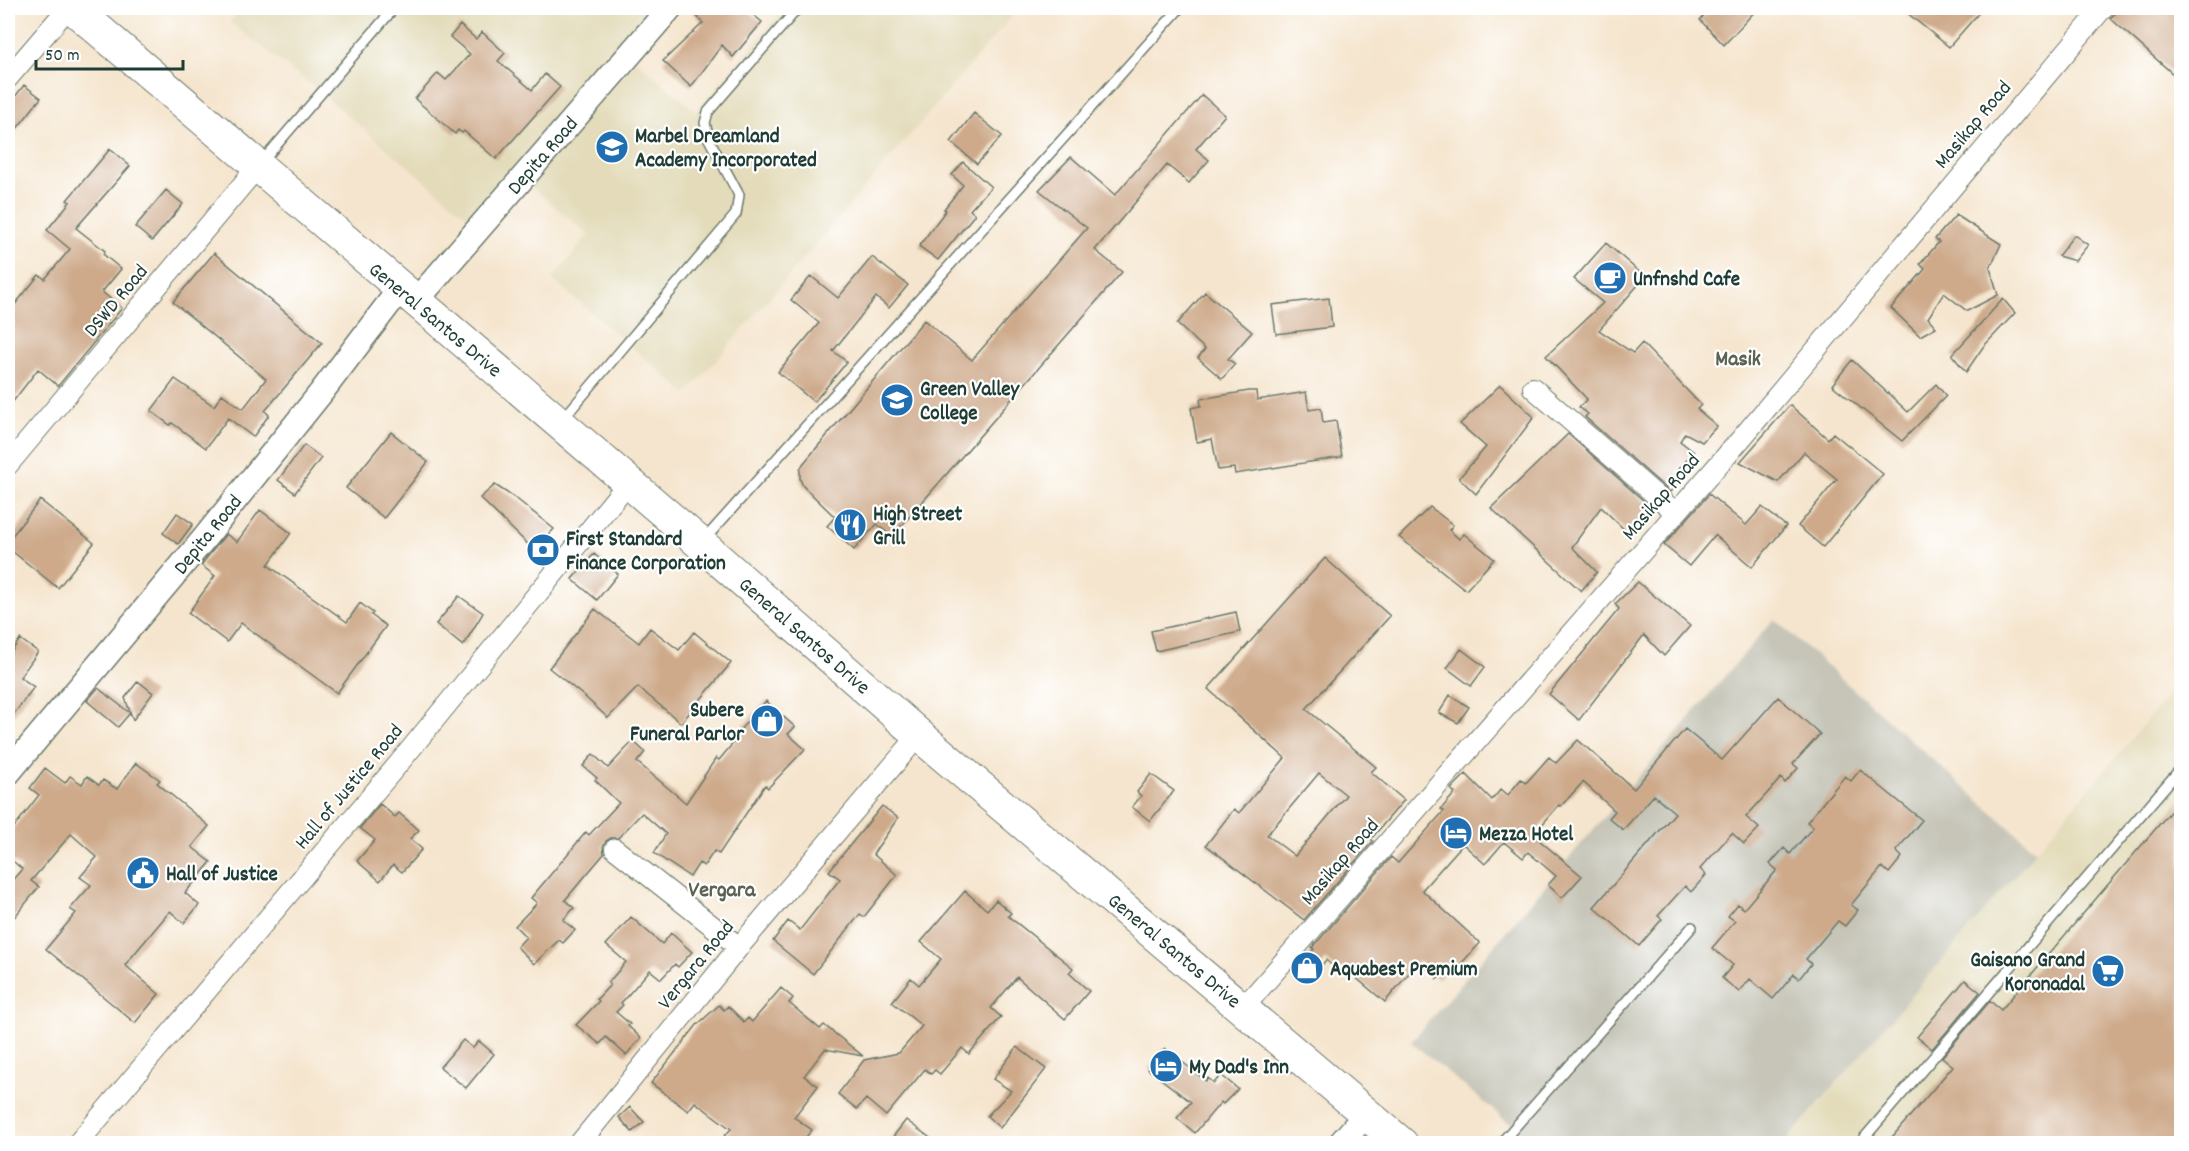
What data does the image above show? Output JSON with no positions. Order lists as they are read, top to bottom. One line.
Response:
{"streets":{"highway":["General Santos Drive"],"street":["Masikap Road","Depita Road","DSWD Road","Hall of Justice Road","Vergara Road"]},"crossings":[["Masikap Road","General Santos Drive"],["Depita Road","General Santos Drive"],["DSWD Road","General Santos Drive"],["General Santos Drive","Hall of Justice Road"],["General Santos Drive","Vergara Road"]],"districts":["Masik","Vergara"],"places":{"school or university":["Marbel Dreamland Academy Incorporated","Green Valley College"],"cafe":["Unfnshd Cafe"],"restaurant":["High Street Grill"],"bank":["First Standard Finance Corporation"],"shop":["Subere Funeral Parlor","Aquabest Premium"],"hotel":["Mezza Hotel","My Dad's Inn"],"public building":["Hall of Justice"],"supermarket":["Gaisano Grand Koronadal"]},"scale_bar":"50 m"}
